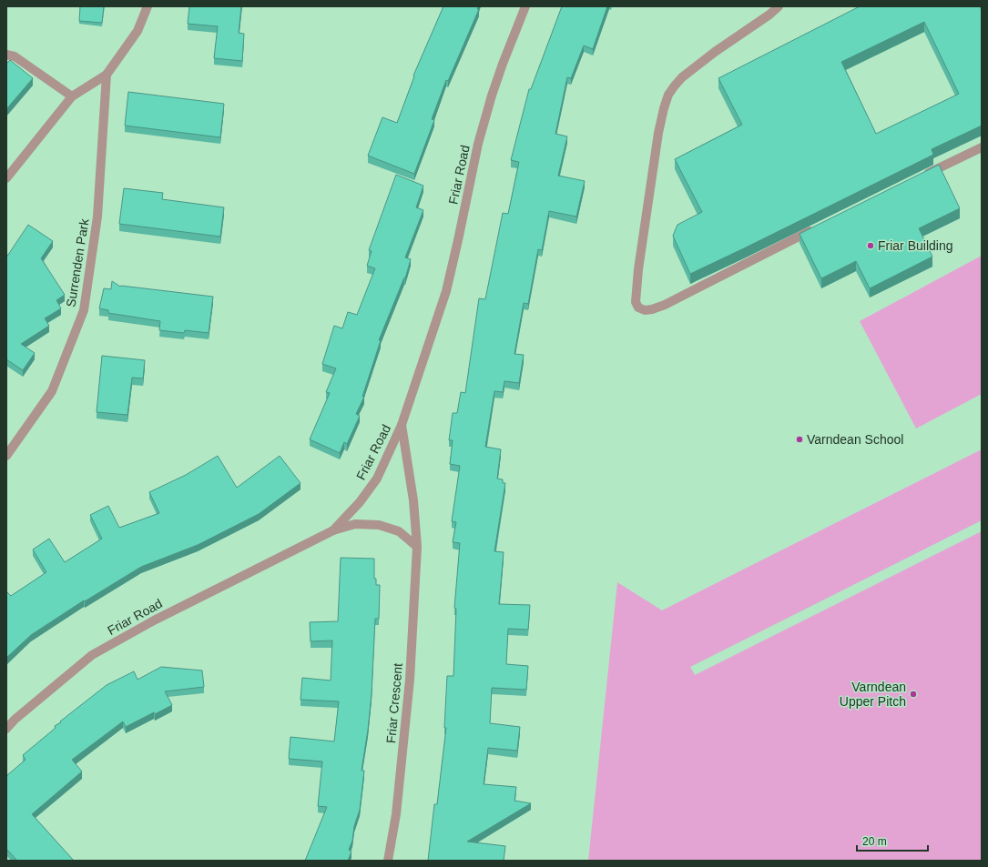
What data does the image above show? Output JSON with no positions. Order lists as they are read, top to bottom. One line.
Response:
{"streets":{"street":["Friar Road","Surrenden Park","Friar Crescent"]},"crossings":[["Friar Road","Friar Crescent"]],"places":["Friar Building","Varndean School","Varndean Upper Pitch"],"scale_bar":"20 m"}
